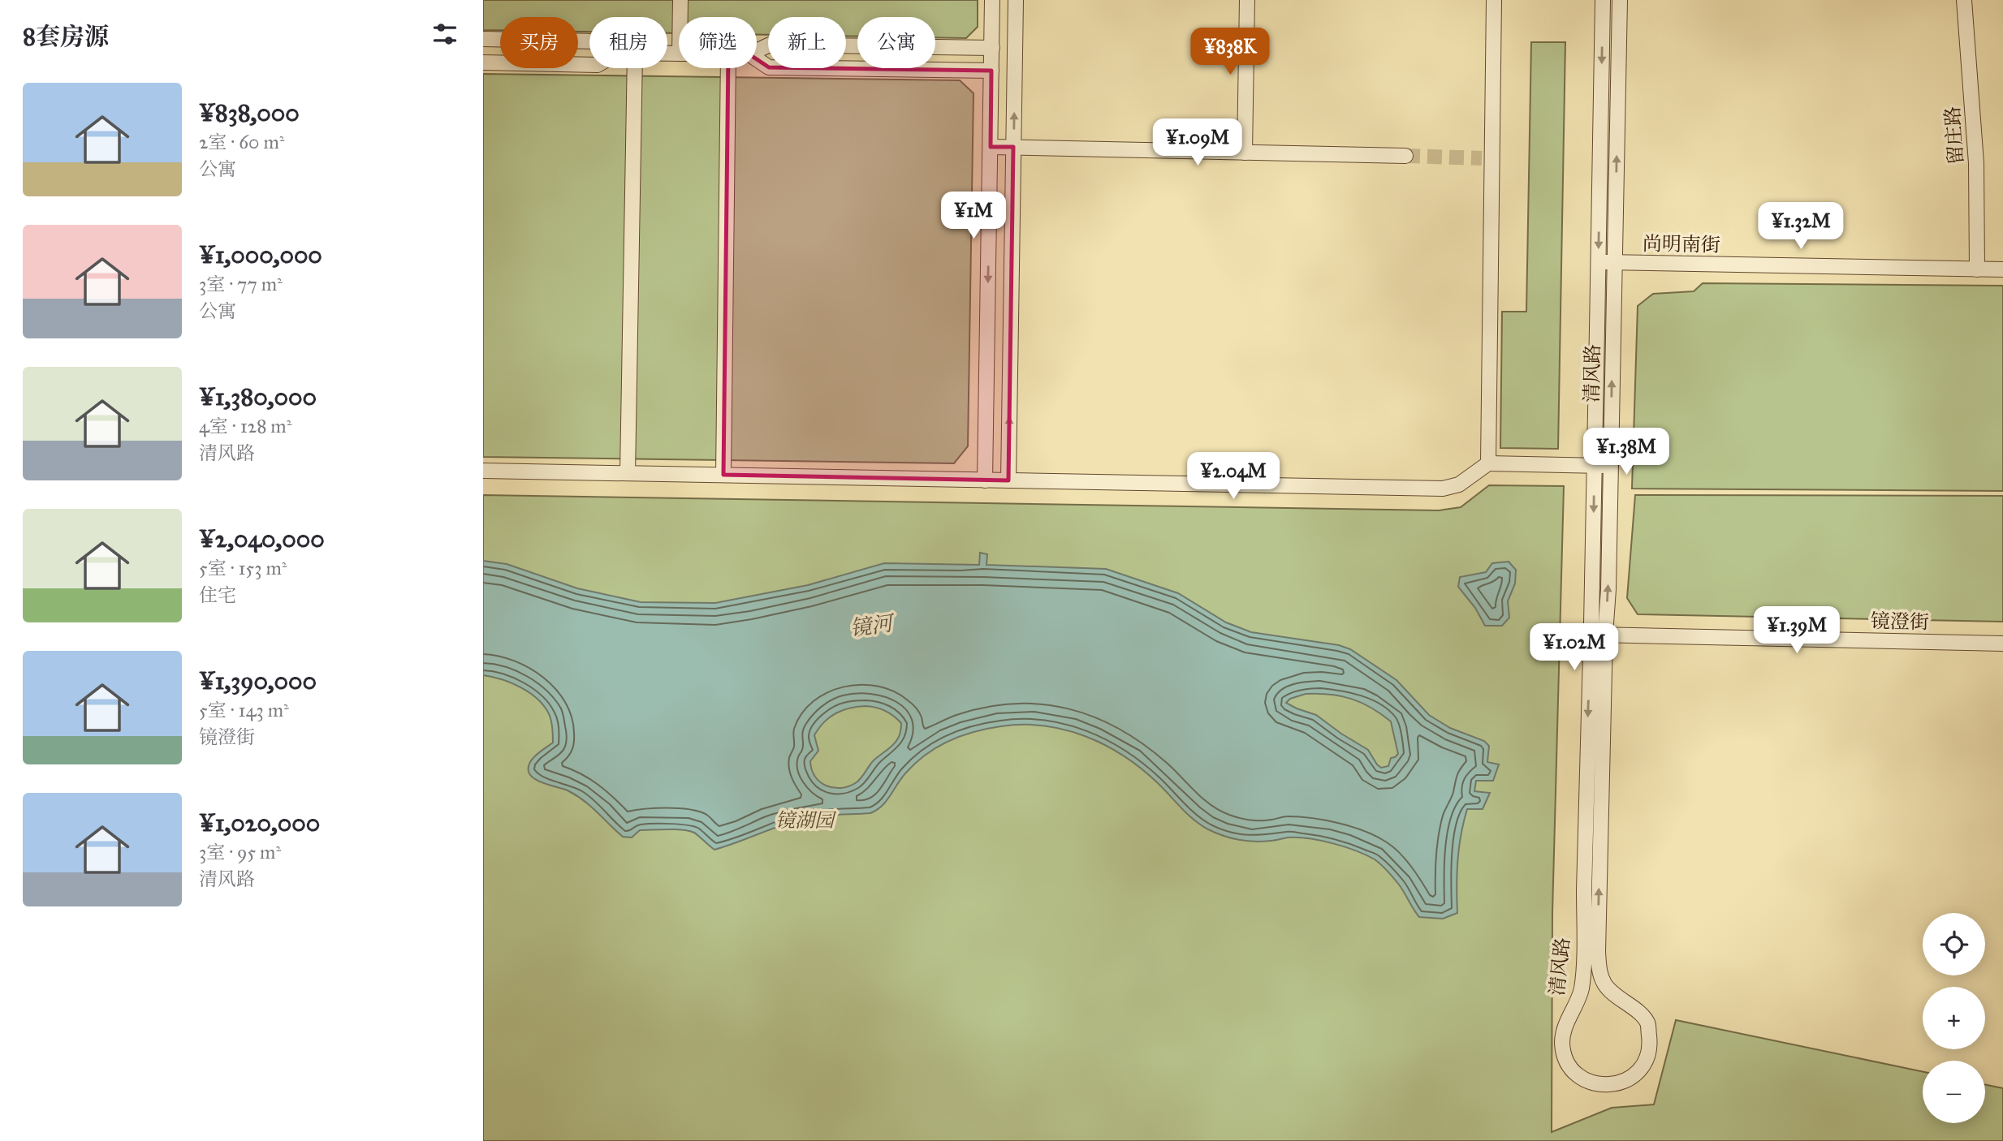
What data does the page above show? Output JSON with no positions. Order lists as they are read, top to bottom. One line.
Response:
{"streets":{"street":["留庄路","尚明南街","清风路","镜澄街"]},"crossings":[["留庄路","尚明南街"],["尚明南街","清风路"],["清风路","镜澄街"]],"water":["镜河"],"parks":["镜湖园"],"page":{"heading":"8套房源","chip":["买房","租房","筛选","新上","公寓"],"price":["¥838K","¥1.09M","¥1M","¥1.32M","¥1.38M","¥2.04M","¥1.39M","¥1.02M"],"list":[{"name":"¥838,000","note":"2室 · 60 m² · 公寓"},{"name":"¥1,000,000","note":"3室 · 77 m² · 公寓"},{"name":"¥1,380,000","note":"4室 · 128 m² · 清风路"},{"name":"¥2,040,000","note":"5室 · 153 m² · 住宅"},{"name":"¥1,390,000","note":"5室 · 143 m² · 镜澄街"},{"name":"¥1,020,000","note":"3室 · 95 m² · 清风路"}],"map_buttons":["+","−"]}}
